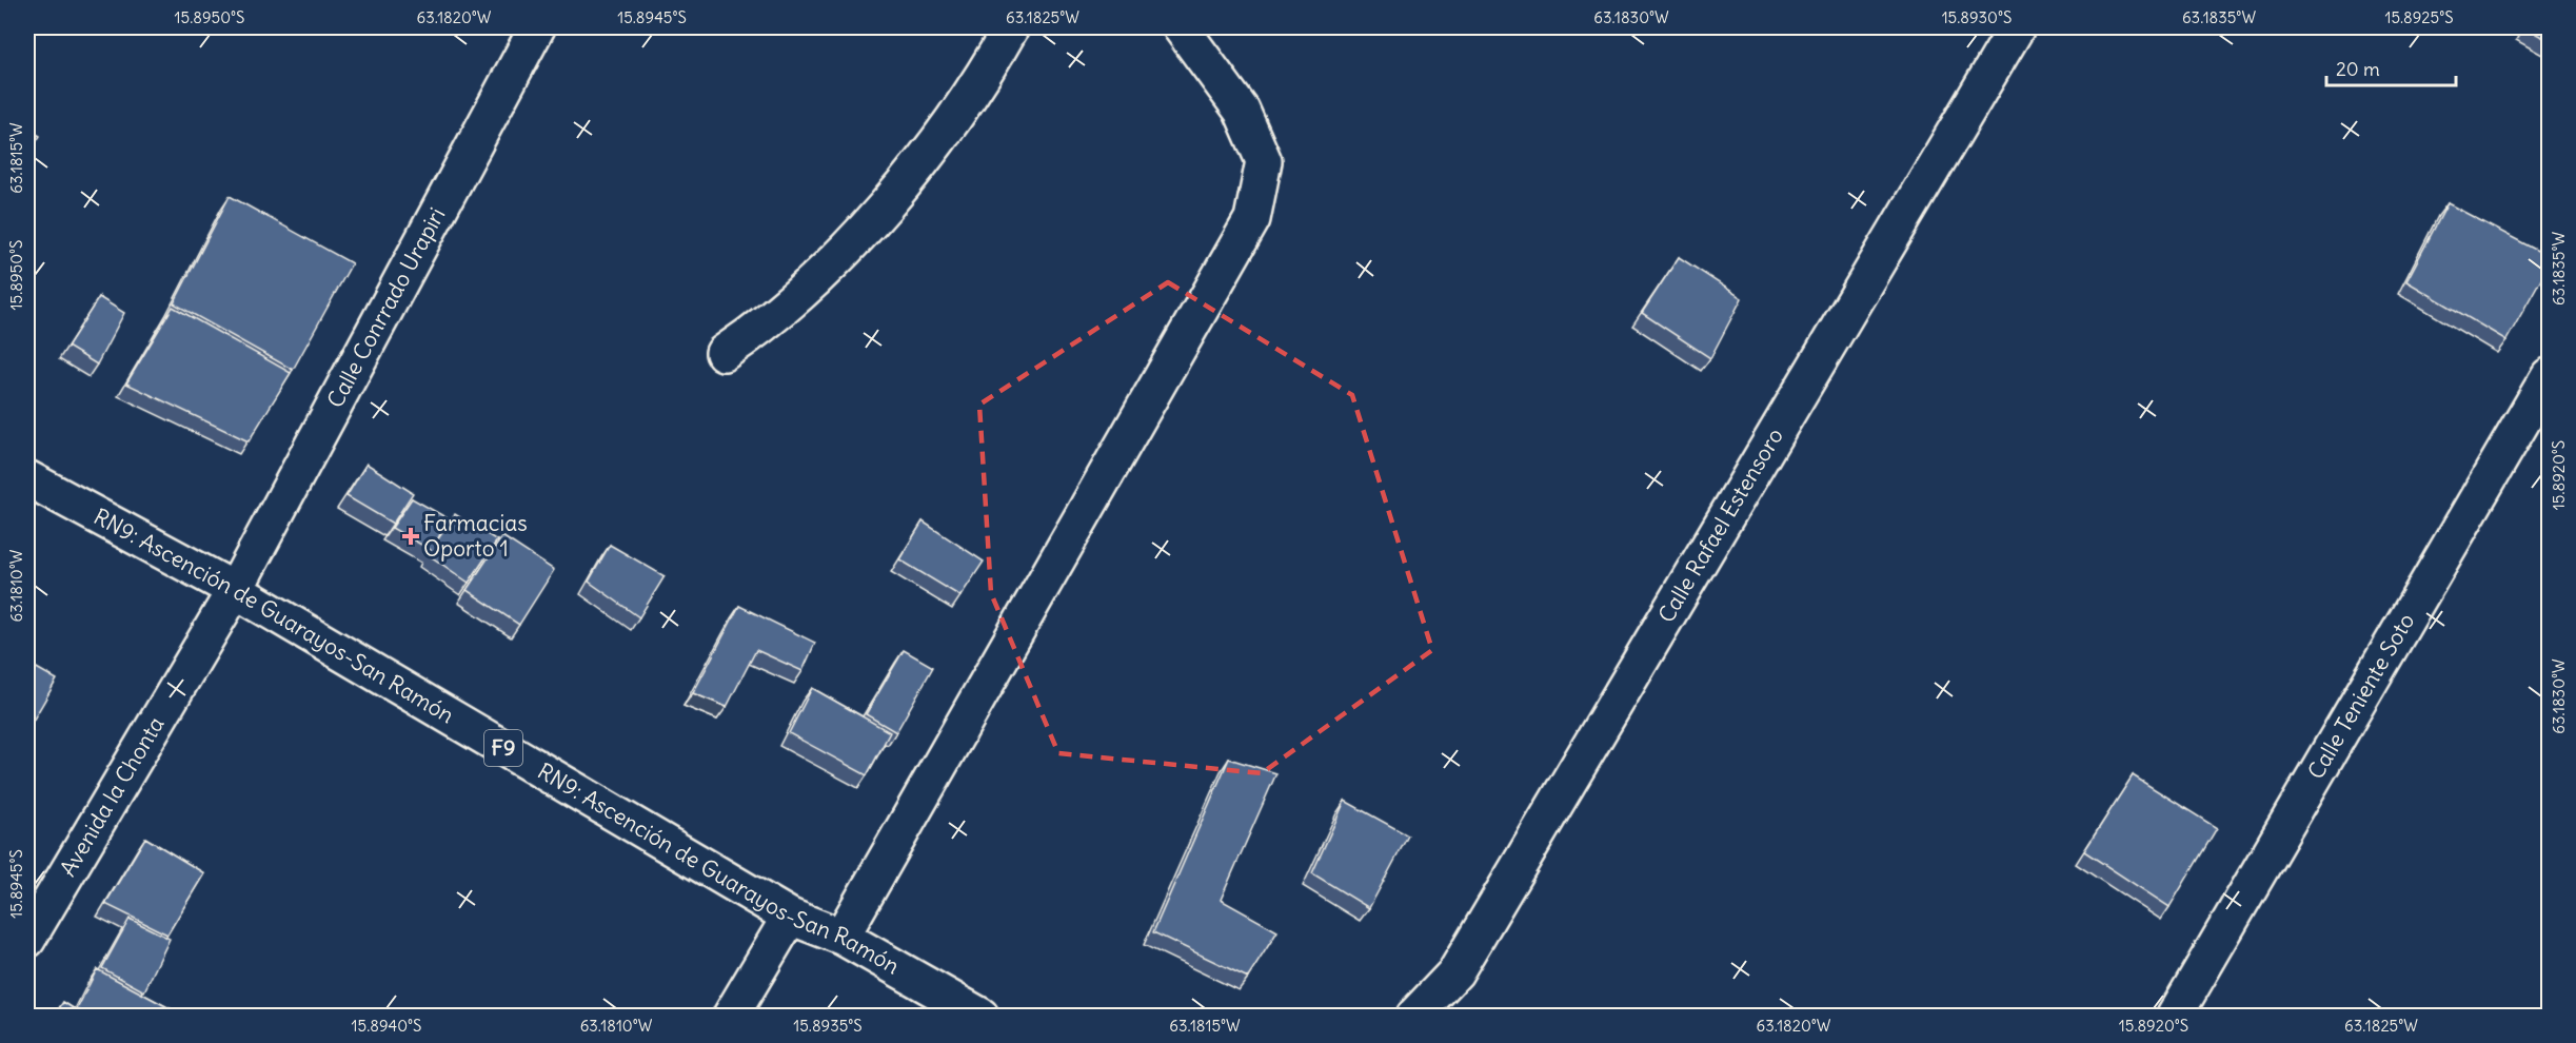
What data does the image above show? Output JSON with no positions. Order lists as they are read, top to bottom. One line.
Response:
{"streets":{"main road":["Calle Conrrado Urapiri","Calle Rafael Estensoro","RN9: Ascención de Guarayos-San Ramón","Calle Teniente Soto","F9","Avenida la Chonta"]},"crossings":[["Calle Conrrado Urapiri","RN9: Ascención de Guarayos-San Ramón"],["Calle Conrrado Urapiri","Avenida la Chonta"],["RN9: Ascención de Guarayos-San Ramón","Avenida la Chonta"]],"places":{"health":["Farmacias Oporto 1"]},"scale_bar":"20 m","coordinates":["15.8950°S","63.1820°W","15.8945°S","63.1825°W","63.1830°W","15.8930°S","63.1835°W","15.8925°S","63.1815°W","15.8920°S","63.1810°W","15.8940°S","15.8935°S"]}
